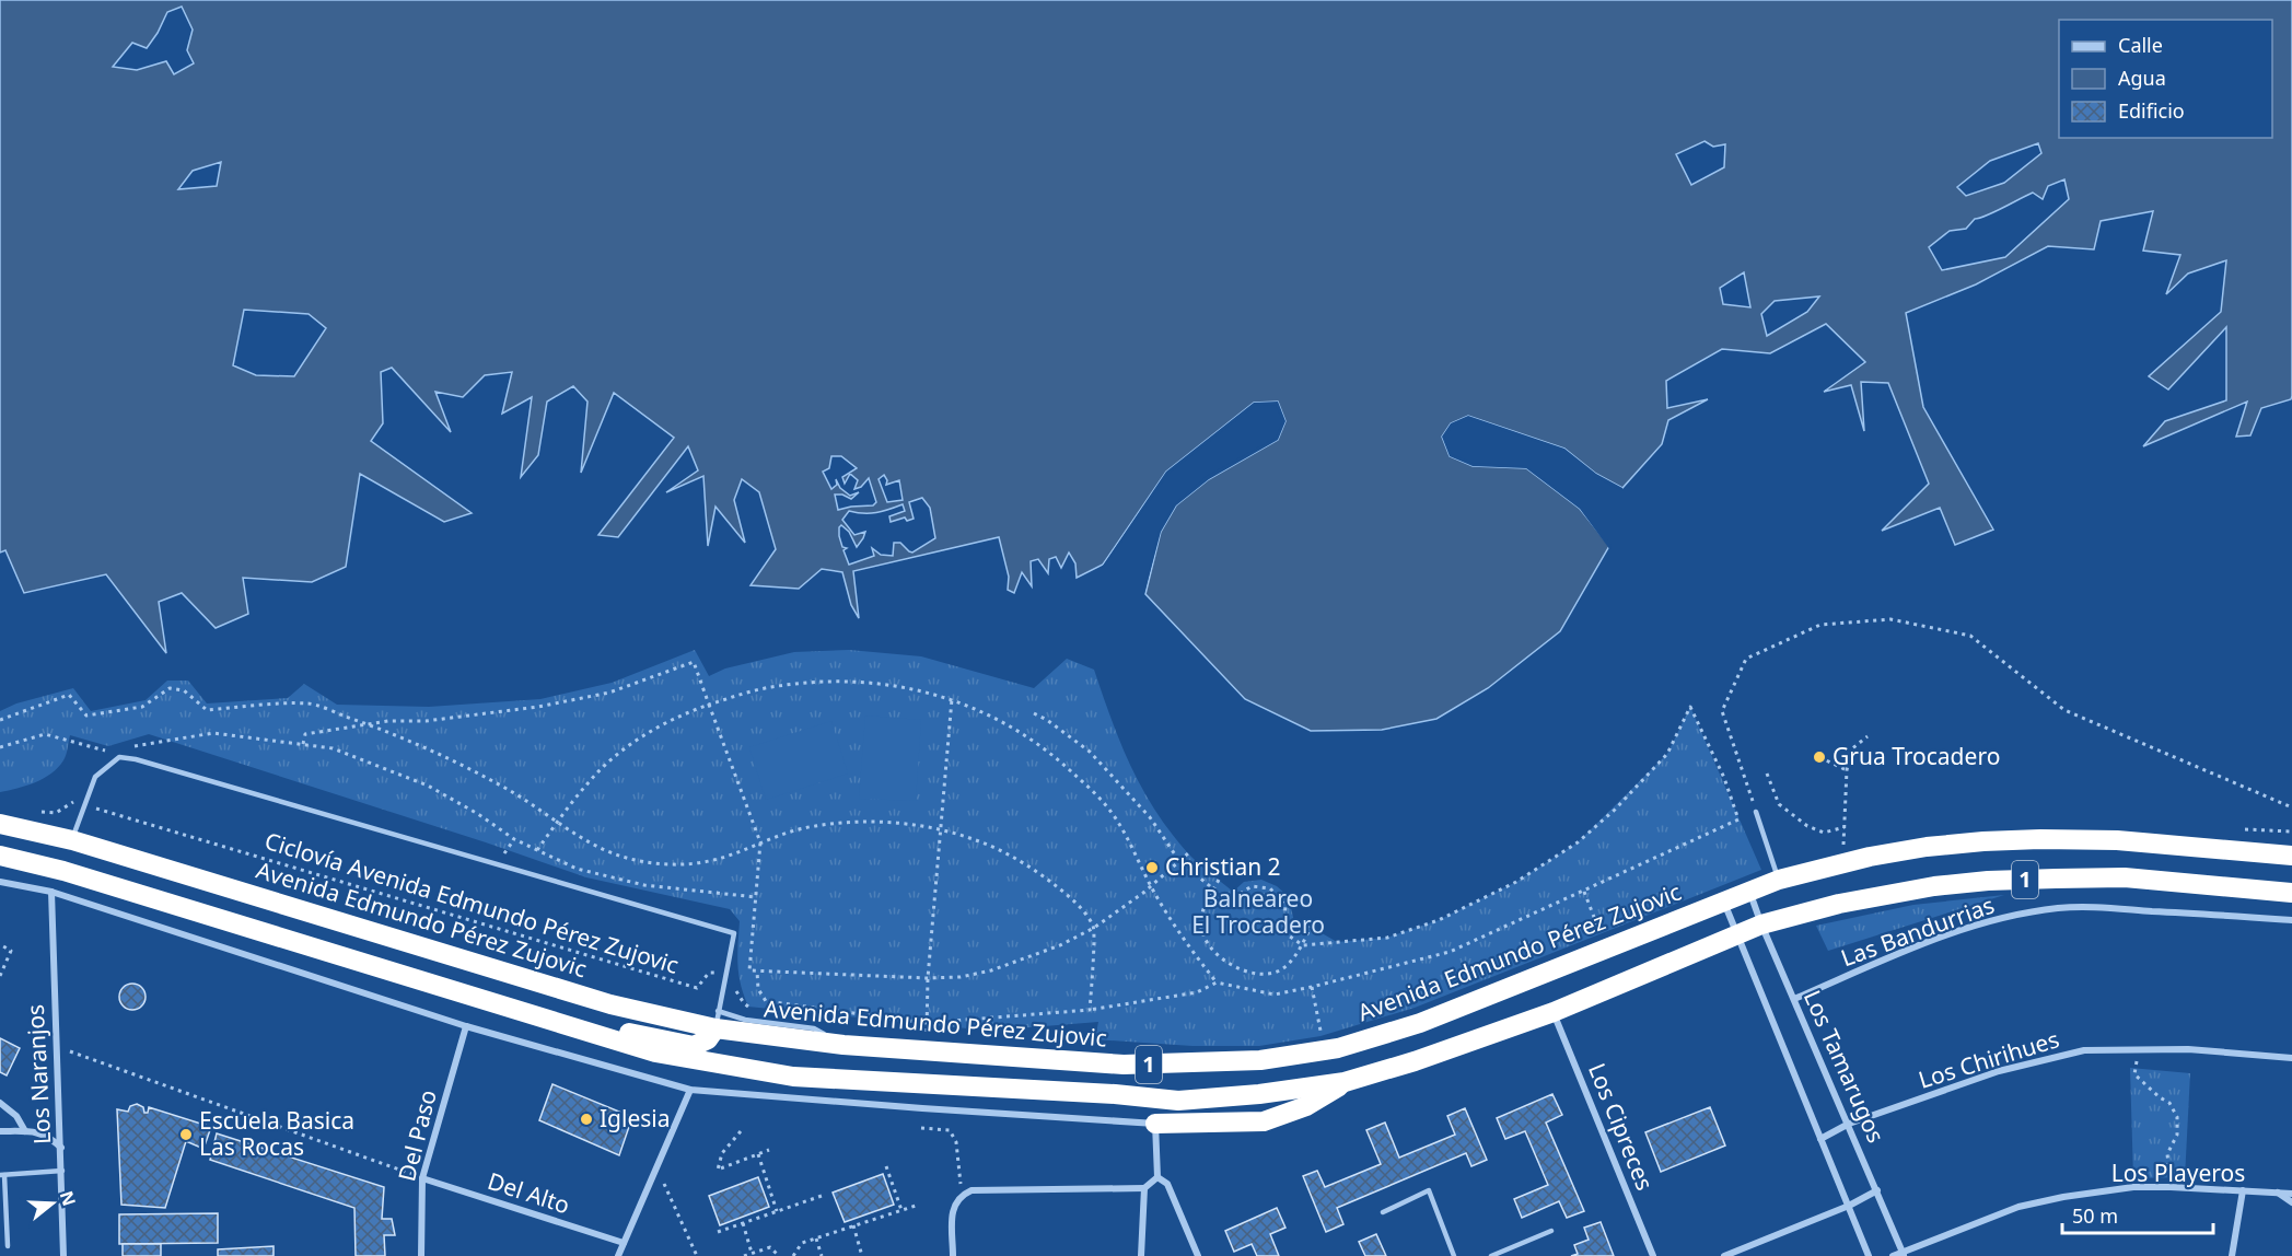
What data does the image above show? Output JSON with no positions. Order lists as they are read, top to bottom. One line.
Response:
{"streets":{"highway":["1","Avenida Edmundo Pérez Zujovic"],"street":["Las Bandurrias","Los Chirihues","Los Tamarugos","Los Naranjos","Los Cipreces","Del Paso","Los Playeros","Del Alto"],"path":["Ciclovía Avenida Edmundo Pérez Zujovic"]},"crossings":[["1","Los Tamarugos"],["1","Los Cipreces"],["Avenida Edmundo Pérez Zujovic","Los Tamarugos"],["Las Bandurrias","Los Tamarugos"],["Los Chirihues","Los Tamarugos"],["Los Tamarugos","Los Playeros"],["Del Paso","Del Alto"]],"parks":["Balneareo El Trocadero"],"places":["Grua Trocadero","Christian 2","Iglesia","Escuela Basica Las Rocas"],"legend":["Calle","Agua","Edificio"],"scale_bar":"50 m","north":"right"}
